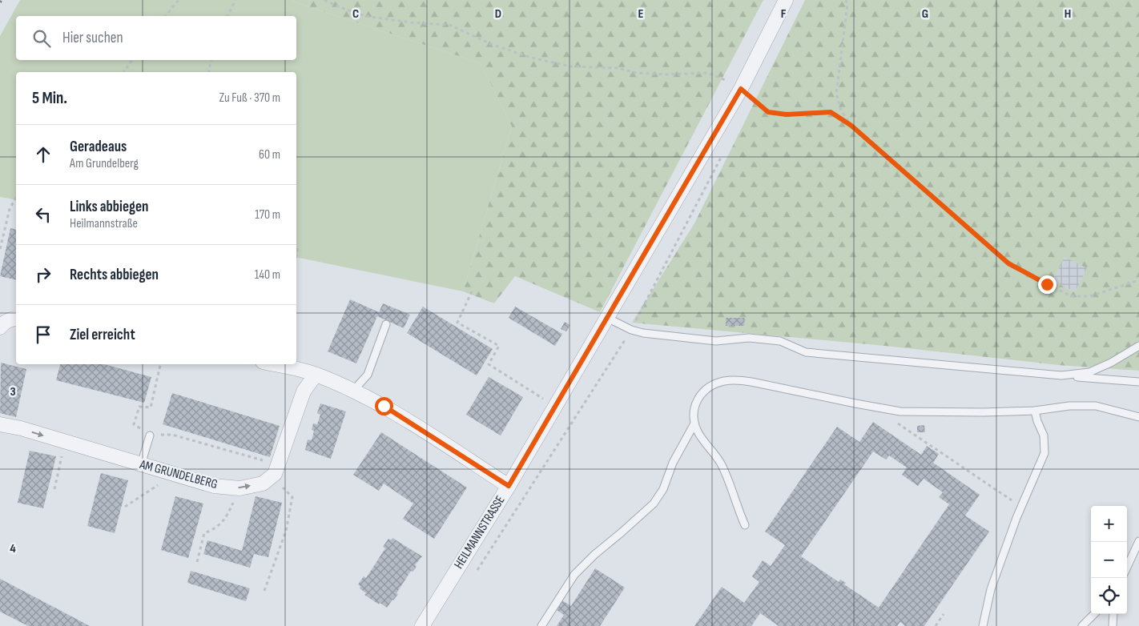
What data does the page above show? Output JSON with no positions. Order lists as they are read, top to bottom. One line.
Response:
{"streets":{"street":["AM GRUNDELBERG","HEILMANNSTRASSE"]},"page":{"search":"Hier suchen","heading":["5 Min.","Zu Fuß · 370 m"],"list":[["Geradeaus","Am Grundelberg","60 m"],["Links abbiegen","Heilmannstraße","170 m"],["Rechts abbiegen","140 m"],"Ziel erreicht"],"map_buttons":["+","−"]},"grid":{"columns":["C","D","E","F","G","H"],"rows":["3","4"]}}
